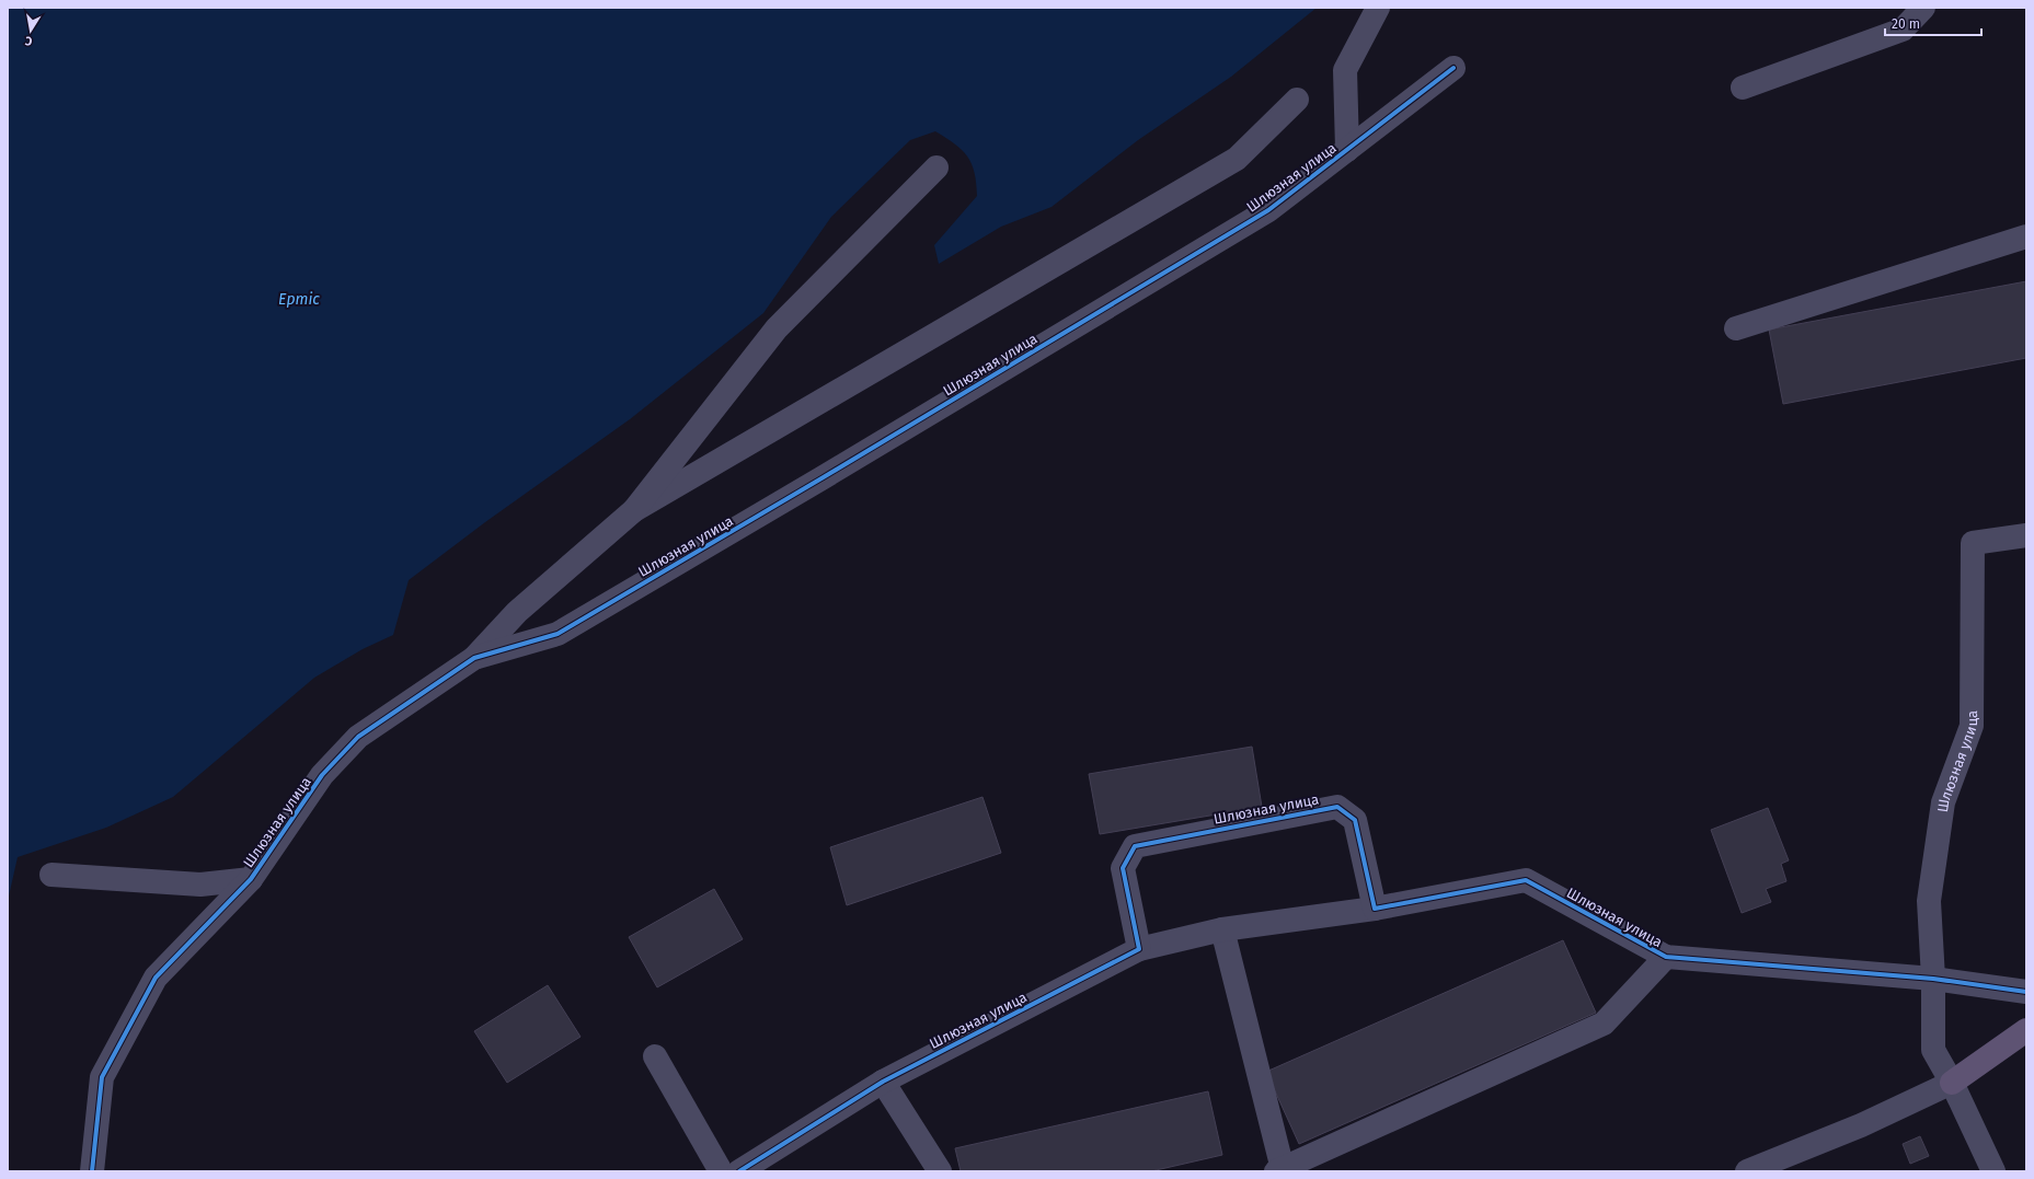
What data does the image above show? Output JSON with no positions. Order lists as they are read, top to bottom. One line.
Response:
{"streets":{"street":["Шлюзная улица"]},"water":["Ертіс"],"scale_bar":"20 m","north":"bottom"}
